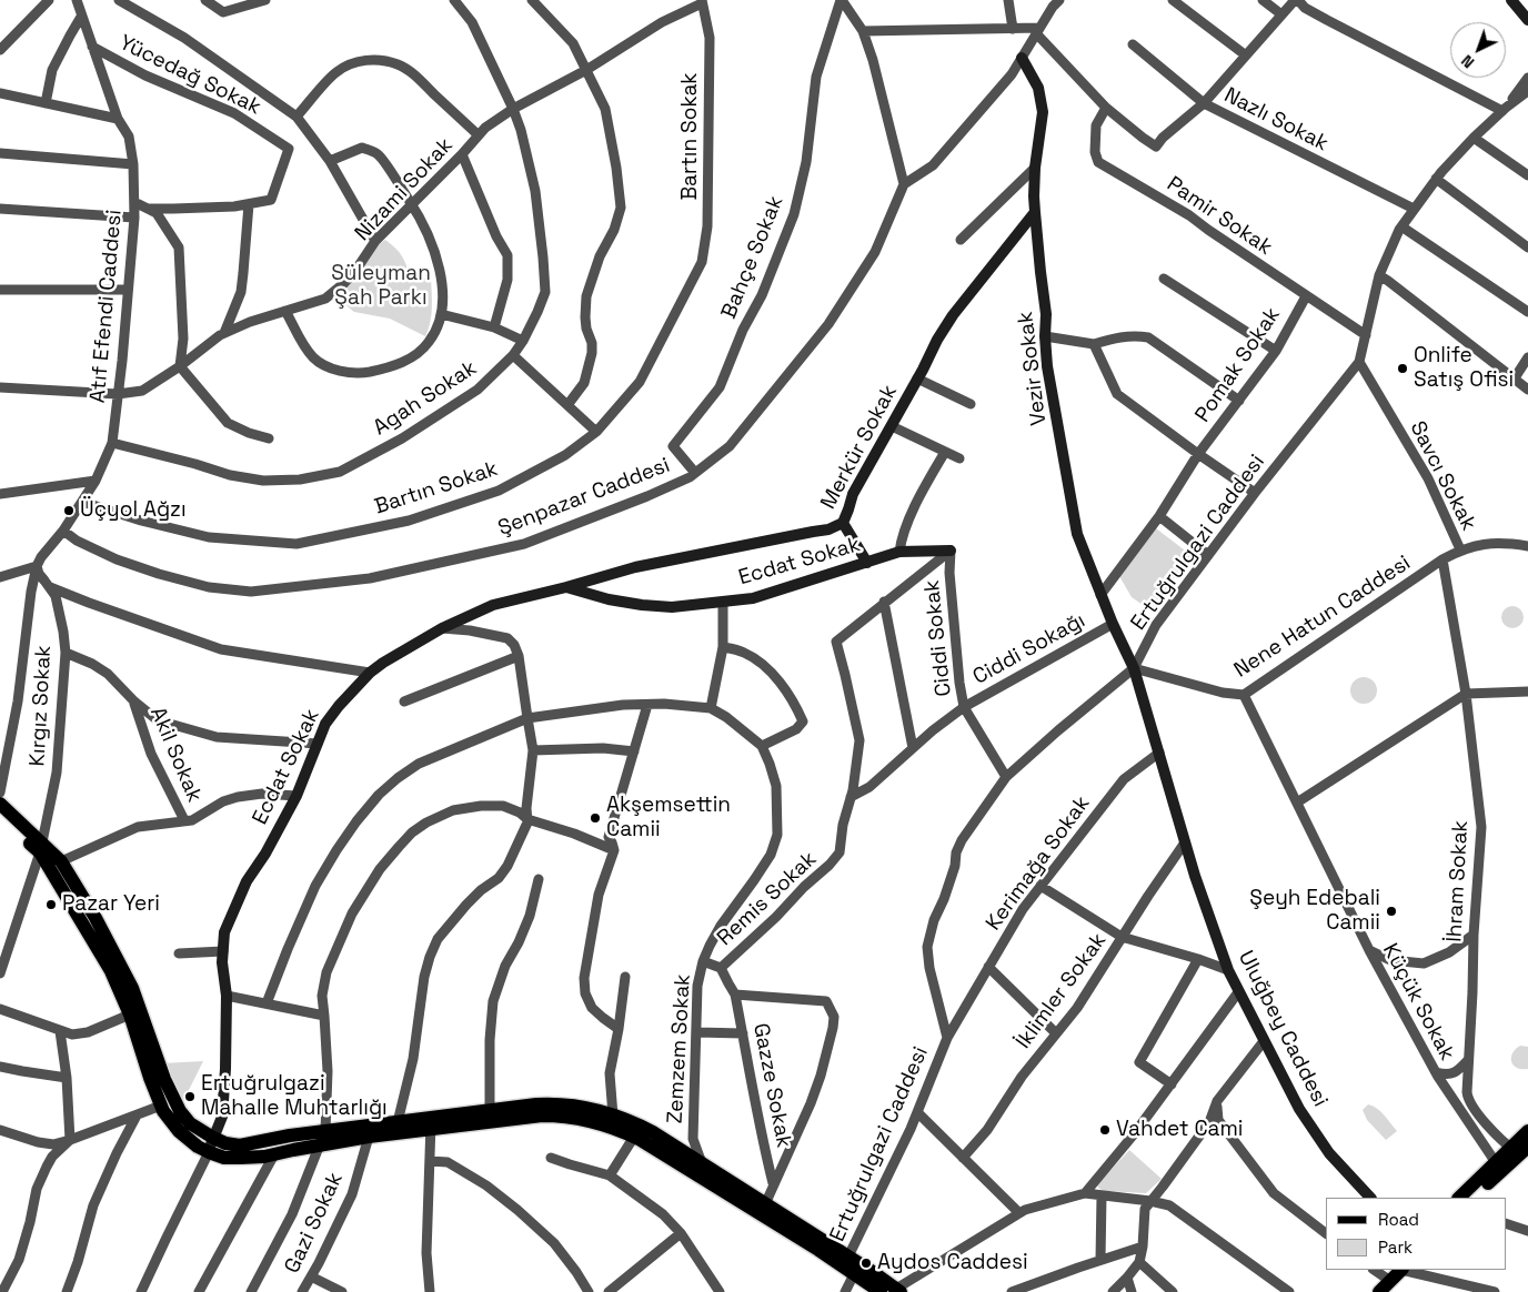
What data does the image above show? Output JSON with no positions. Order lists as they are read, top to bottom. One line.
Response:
{"streets":{"street":["Yücedağ Sokak","Nazlı Sokak","Bartın Sokak","Nizami Sokak","Pamir Sokak","Bahçe Sokak","Atıf Efendi Caddesi","Pomak Sokak","Vezir Sokak","Agah Sokak","Merkür Sokak","Savcı Sokak","Şenpazar Caddesi","Ertuğrulgazi Caddesi","Ecdat Sokak","Nene Hatun Caddesi","Ciddi Sokak","Ciddi Sokağı","Kırgız Sokak","Akil Sokak","Kerimağa Sokak","İhram Sokak","Remis Sokak","İklimler Sokak","Küçük Sokak","Uluğbey Caddesi","Zemzem Sokak","Gazze Sokak","Gazi Sokak"]},"crossings":[["Yücedağ Sokak","Atıf Efendi Caddesi"],["Nazlı Sokak","Ertuğrulgazi Caddesi"],["Bartın Sokak","Nizami Sokak"],["Bartın Sokak","Atıf Efendi Caddesi"],["Nizami Sokak","Atıf Efendi Caddesi"],["Nizami Sokak","Agah Sokak"],["Pamir Sokak","Pomak Sokak"],["Pamir Sokak","Ertuğrulgazi Caddesi"],["Bahçe Sokak","Şenpazar Caddesi"],["Atıf Efendi Caddesi","Agah Sokak"],["Atıf Efendi Caddesi","Şenpazar Caddesi"],["Atıf Efendi Caddesi","Kırgız Sokak"],["Pomak Sokak","Vezir Sokak"],["Vezir Sokak","Merkür Sokak"],["Vezir Sokak","Ertuğrulgazi Caddesi"],["Vezir Sokak","Nene Hatun Caddesi"],["Vezir Sokak","Ciddi Sokağı"],["Vezir Sokak","Uluğbey Caddesi"],["Merkür Sokak","Ecdat Sokak"],["Savcı Sokak","Ertuğrulgazi Caddesi"],["Savcı Sokak","Nene Hatun Caddesi"],["Ertuğrulgazi Caddesi","Nene Hatun Caddesi"],["Ertuğrulgazi Caddesi","Ciddi Sokak"],["Ertuğrulgazi Caddesi","Kerimağa Sokak"],["Ertuğrulgazi Caddesi","Uluğbey Caddesi"],["Ecdat Sokak","Ciddi Sokak"],["Ecdat Sokak","Remis Sokak"],["Nene Hatun Caddesi","İhram Sokak"],["Nene Hatun Caddesi","Küçük Sokak"],["Nene Hatun Caddesi","Uluğbey Caddesi"],["Ciddi Sokak","Ciddi Sokağı"],["Ciddi Sokak","Remis Sokak"],["Ciddi Sokağı","Remis Sokak"],["Kerimağa Sokak","Uluğbey Caddesi"],["Remis Sokak","Gazze Sokak"],["İklimler Sokak","Uluğbey Caddesi"]],"parks":["Süleyman Şah Parkı"],"places":["Onlife Satış Ofisi","Üçyol Ağzı","Akşemsettin Camii","Pazar Yeri","Şeyh Edebali Camii","Ertuğrulgazi Mahalle Muhtarlığı","Vahdet Cami","Aydos Caddesi"],"legend":["Road","Park"],"north":"bottom left"}
